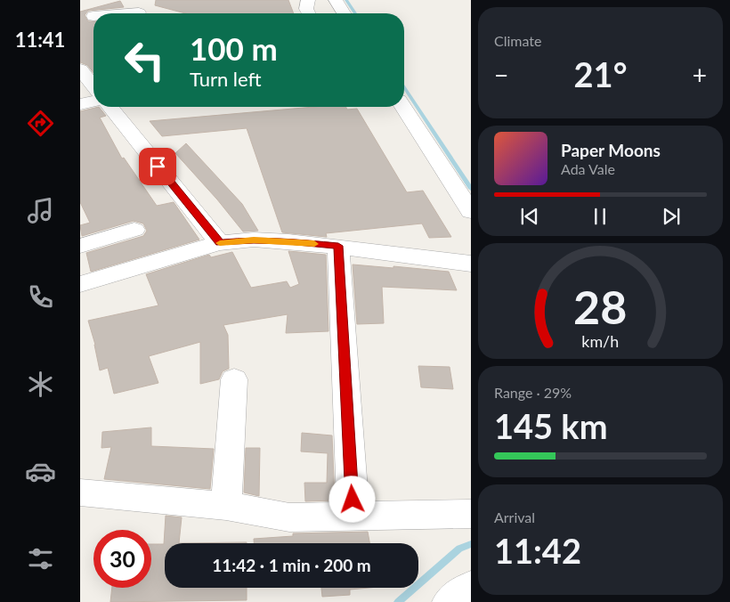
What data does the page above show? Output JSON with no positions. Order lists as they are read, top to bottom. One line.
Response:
{"page":{"tabs":"11:41","tile":["Climate",["Range · 29%","145 km"],["Arrival","11:42"]],"turn":["100 m","Turn left"],"heat":["−","21°","+"],"song":["Paper Moons","Ada Vale"],"limit":"30","trip":"11:42 · 1 min · 200 m","gauge":["28","km/h"]}}
